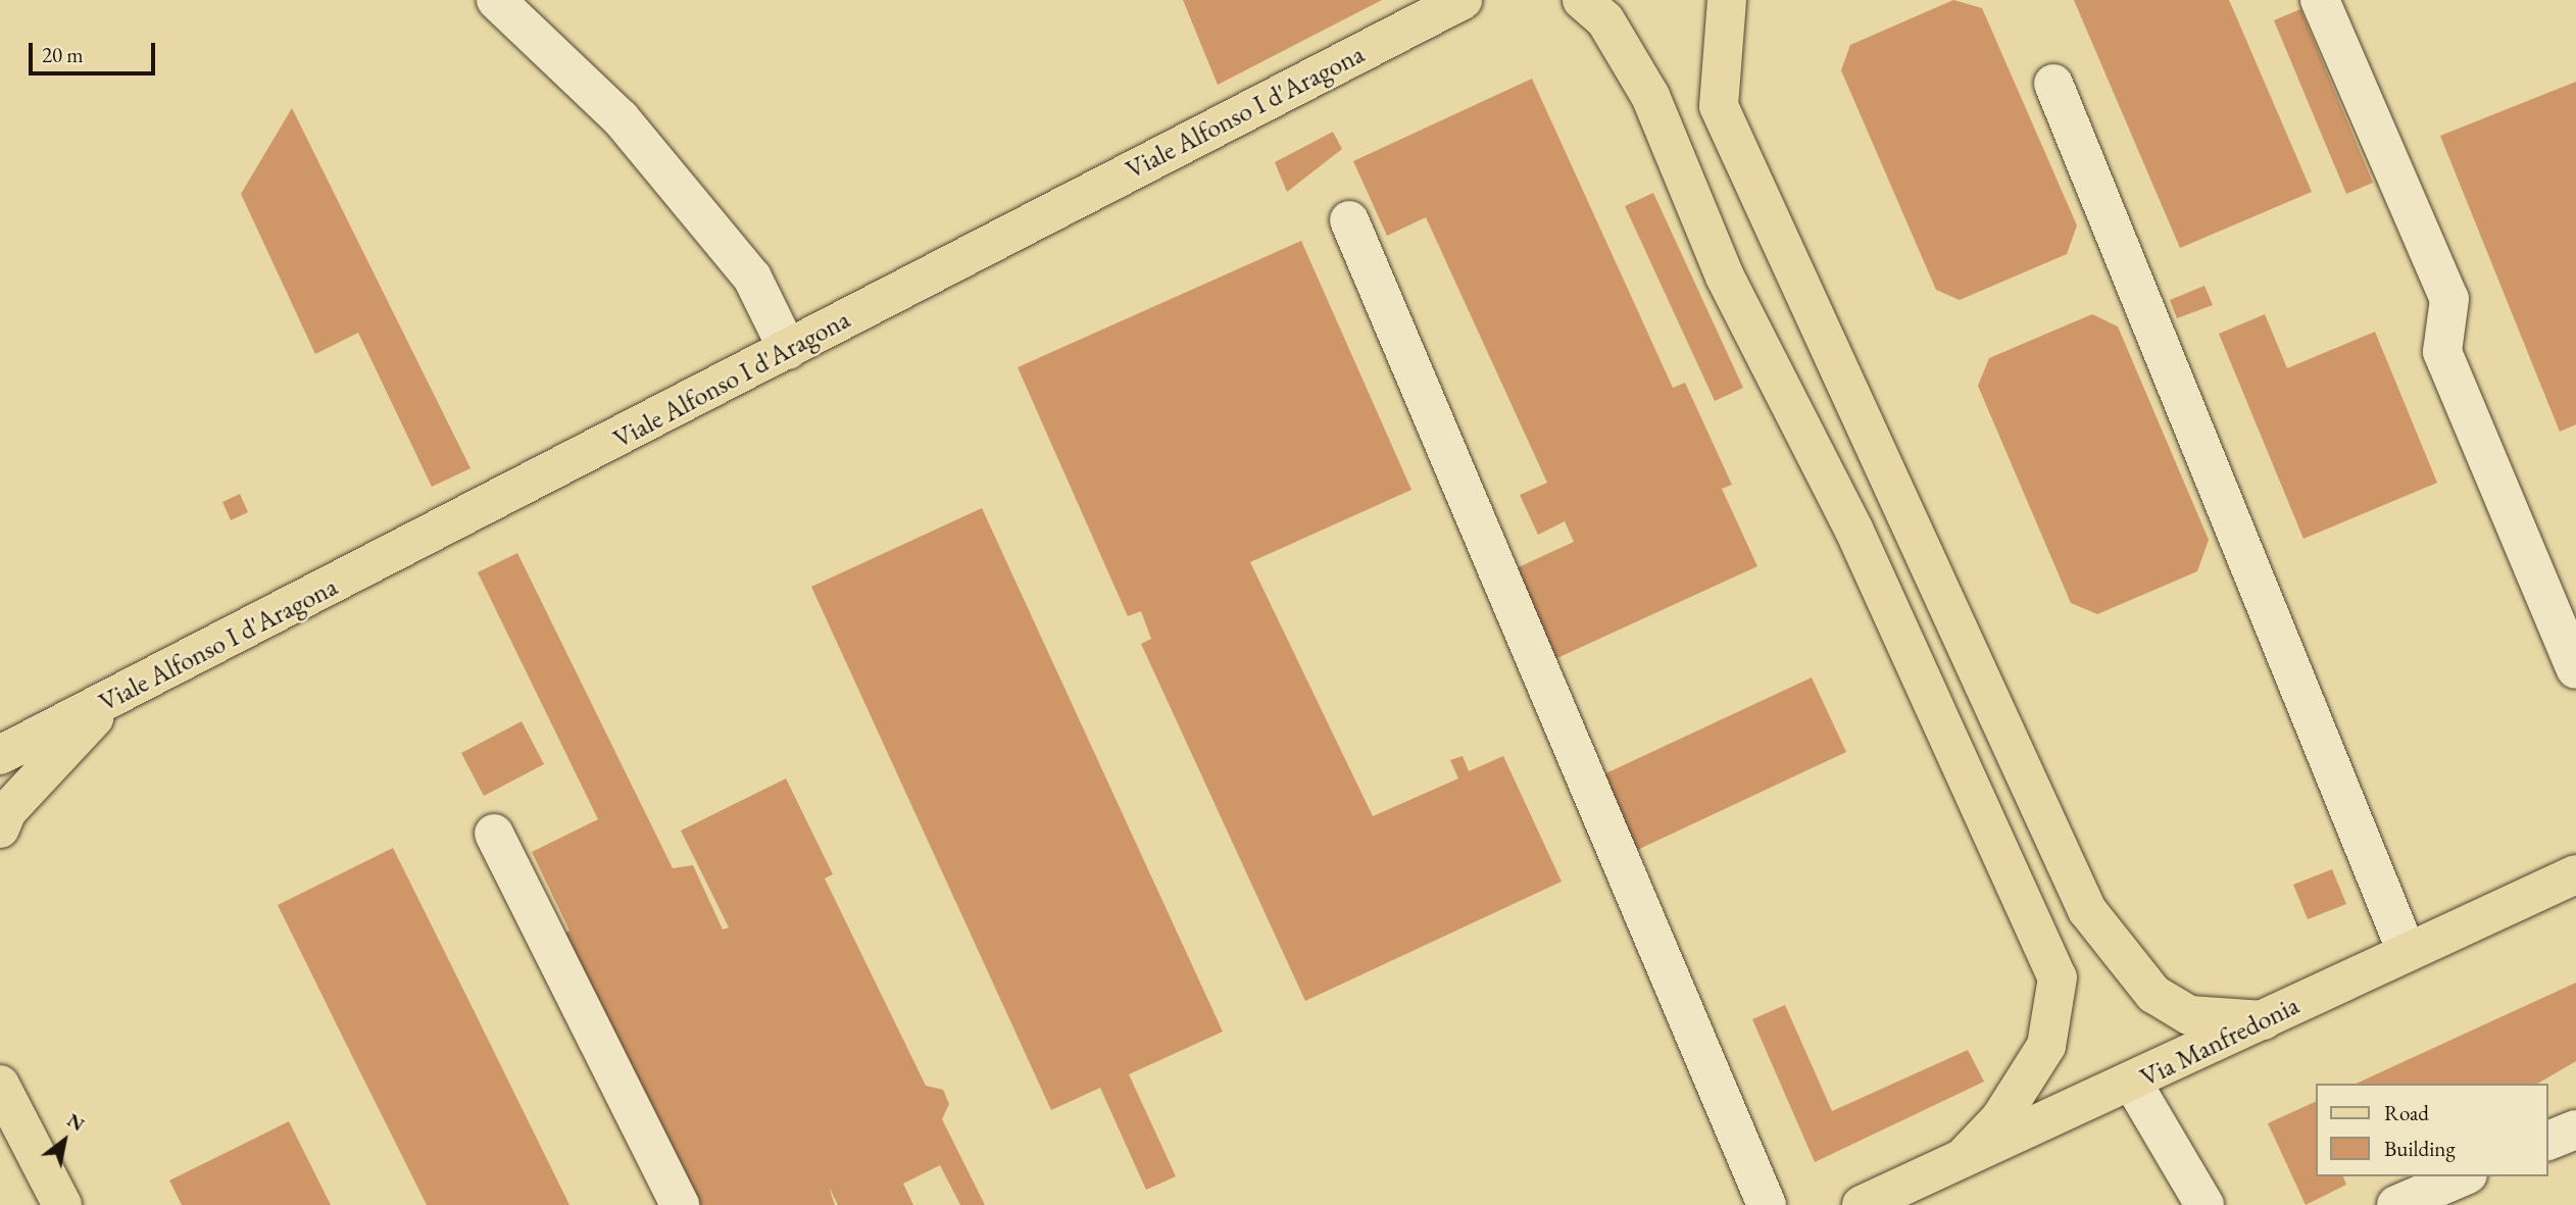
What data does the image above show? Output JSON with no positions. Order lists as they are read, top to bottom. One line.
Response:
{"streets":{"main road":["Viale Alfonso I d'Aragona","Via Manfredonia"]},"legend":["Road","Building"],"scale_bar":"20 m","north":"top right"}
